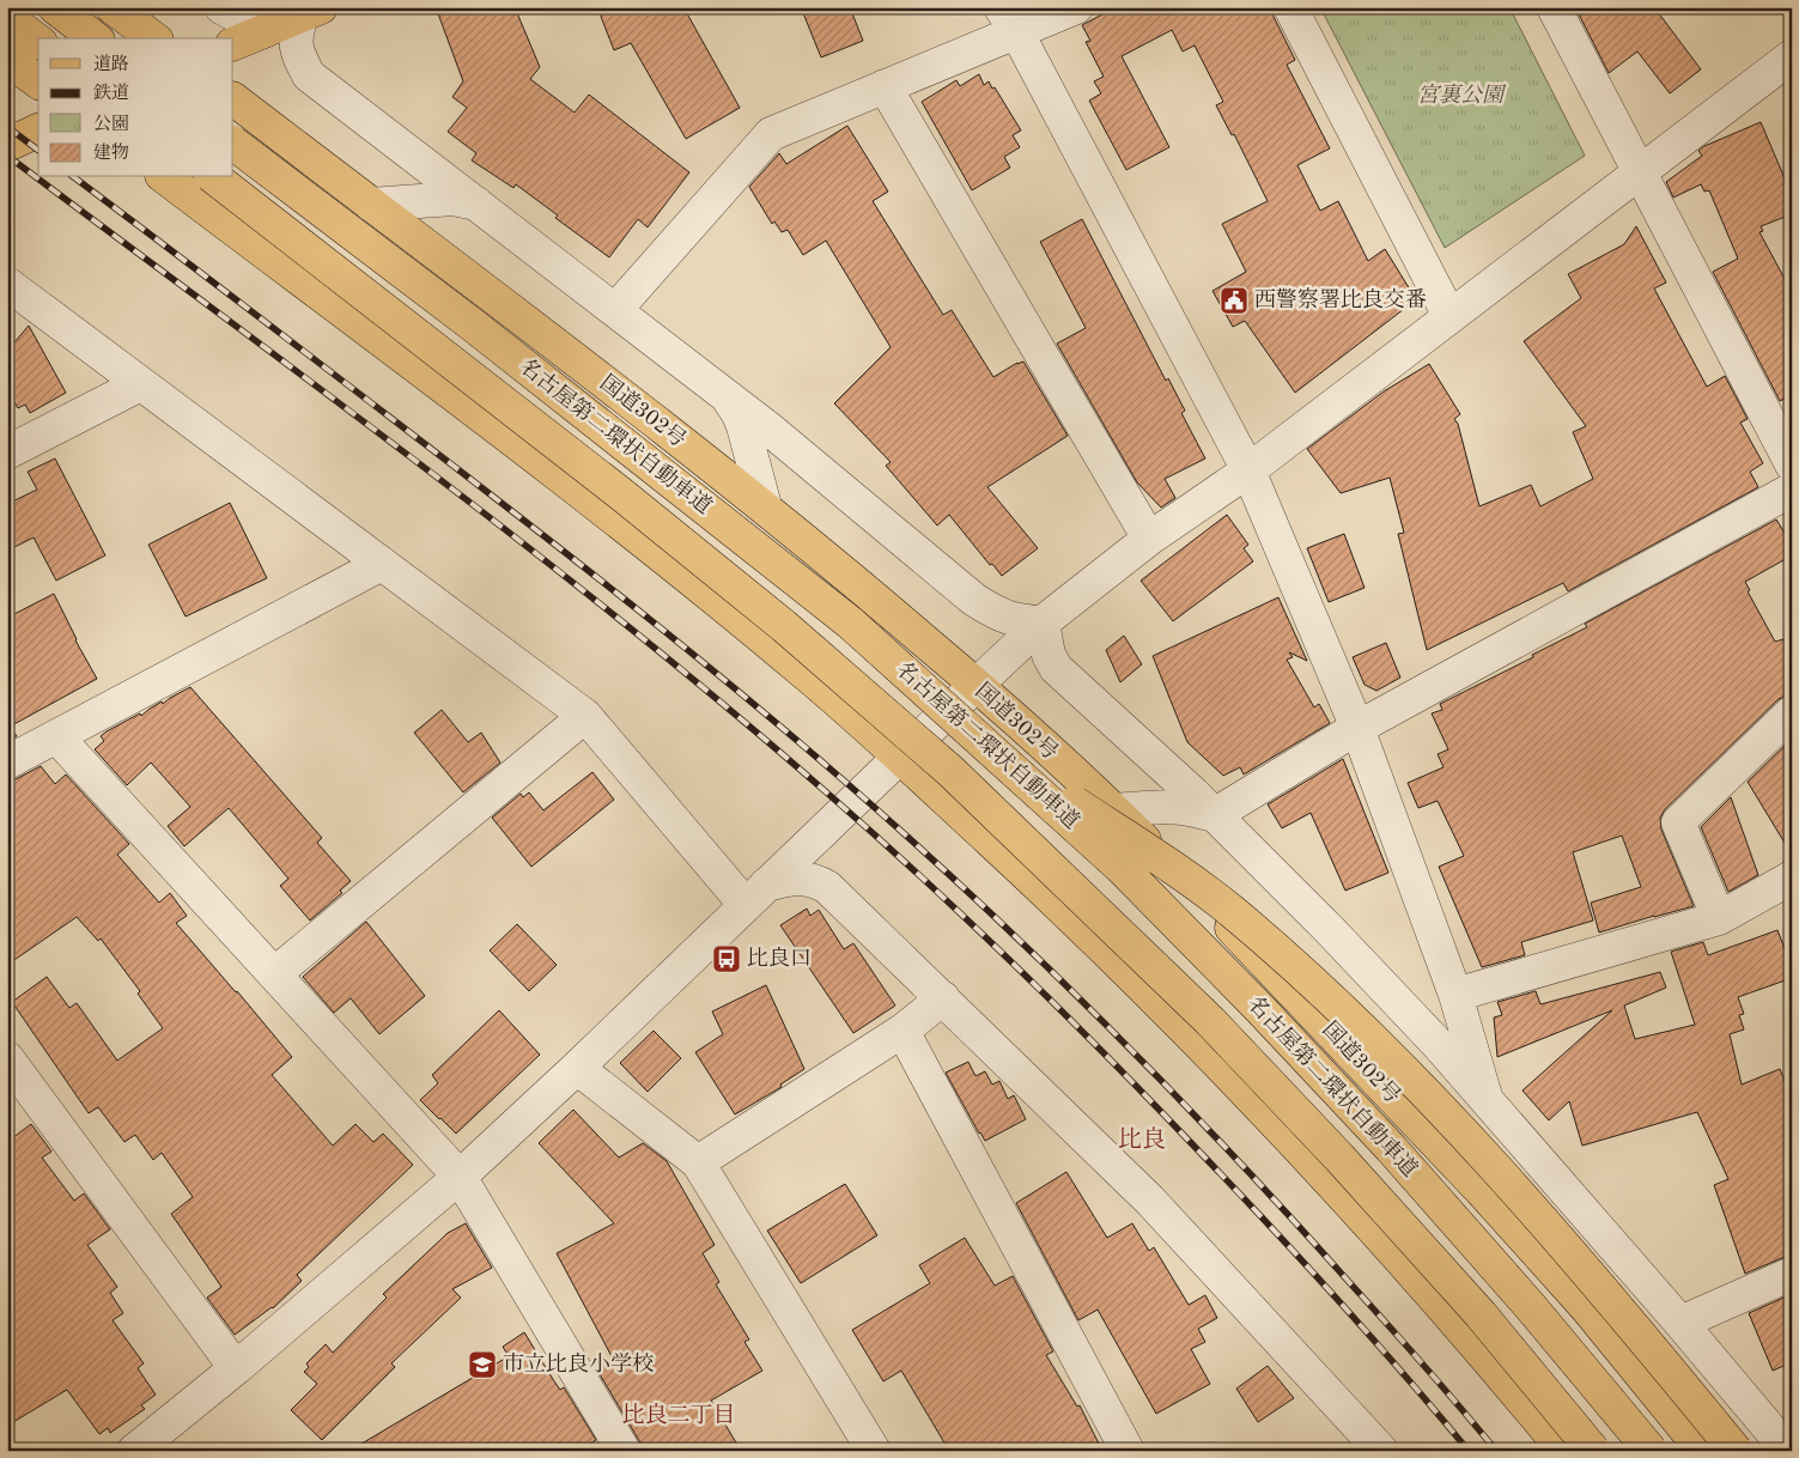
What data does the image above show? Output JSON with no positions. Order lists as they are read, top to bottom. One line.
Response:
{"streets":{"main road":["国道302号","名古屋第二環状自動車道"]},"districts":["比良","比良二丁目"],"parks":["宮裏公園"],"places":{"public building":["西警察署比良交番"],"bus stop":["比良口"],"school or university":["市立比良小学校"]},"legend":["道路","鉄道","公園","建物"]}
